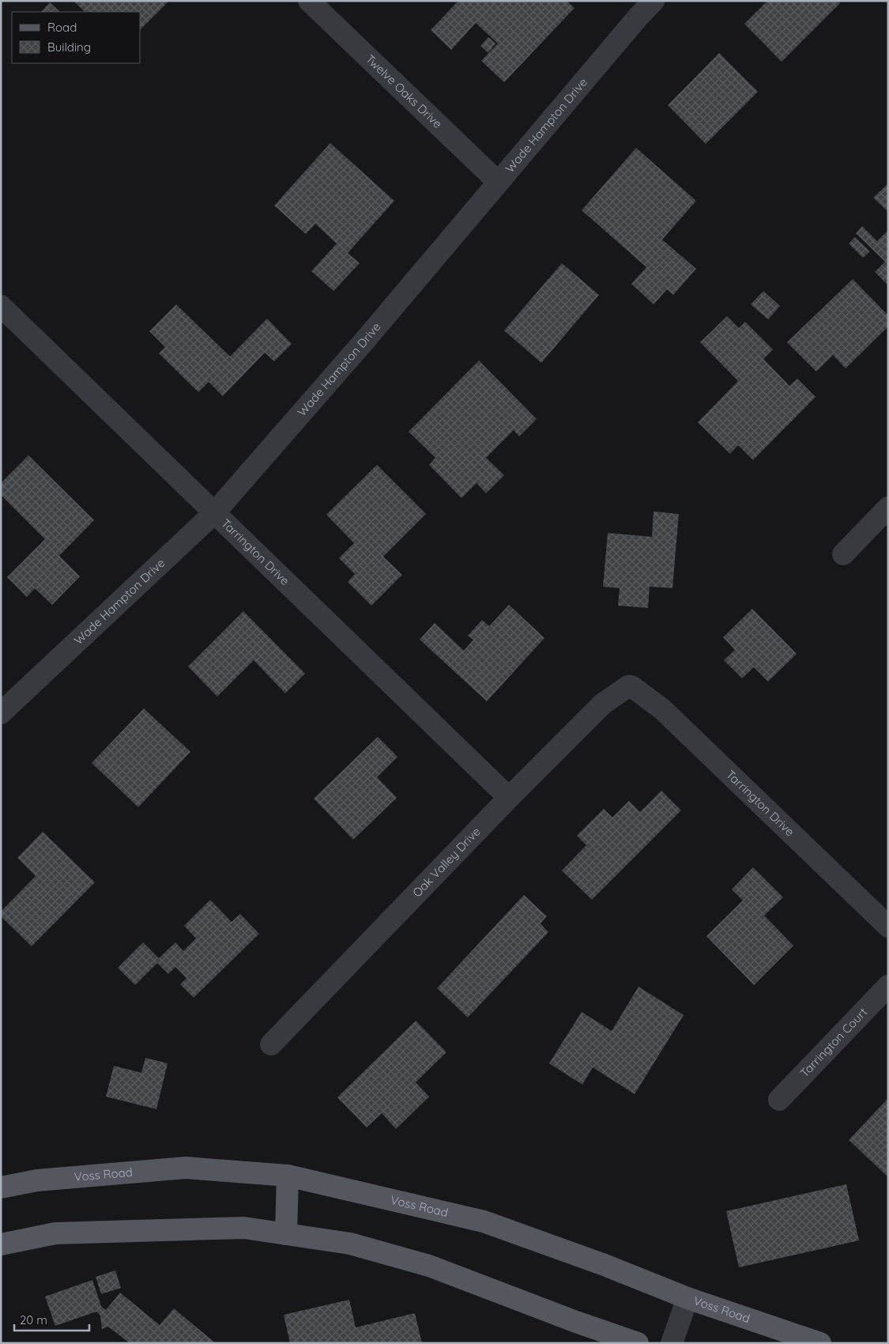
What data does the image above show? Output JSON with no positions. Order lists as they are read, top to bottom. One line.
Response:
{"streets":{"main road":["Voss Road"],"street":["Twelve Oaks Drive","Wade Hampton Drive","Tarrington Drive","Oak Valley Drive","Tarrington Court"]},"crossings":[["Twelve Oaks Drive","Wade Hampton Drive"],["Wade Hampton Drive","Tarrington Drive"],["Tarrington Drive","Oak Valley Drive"]],"legend":["Road","Building"],"scale_bar":"20 m"}
